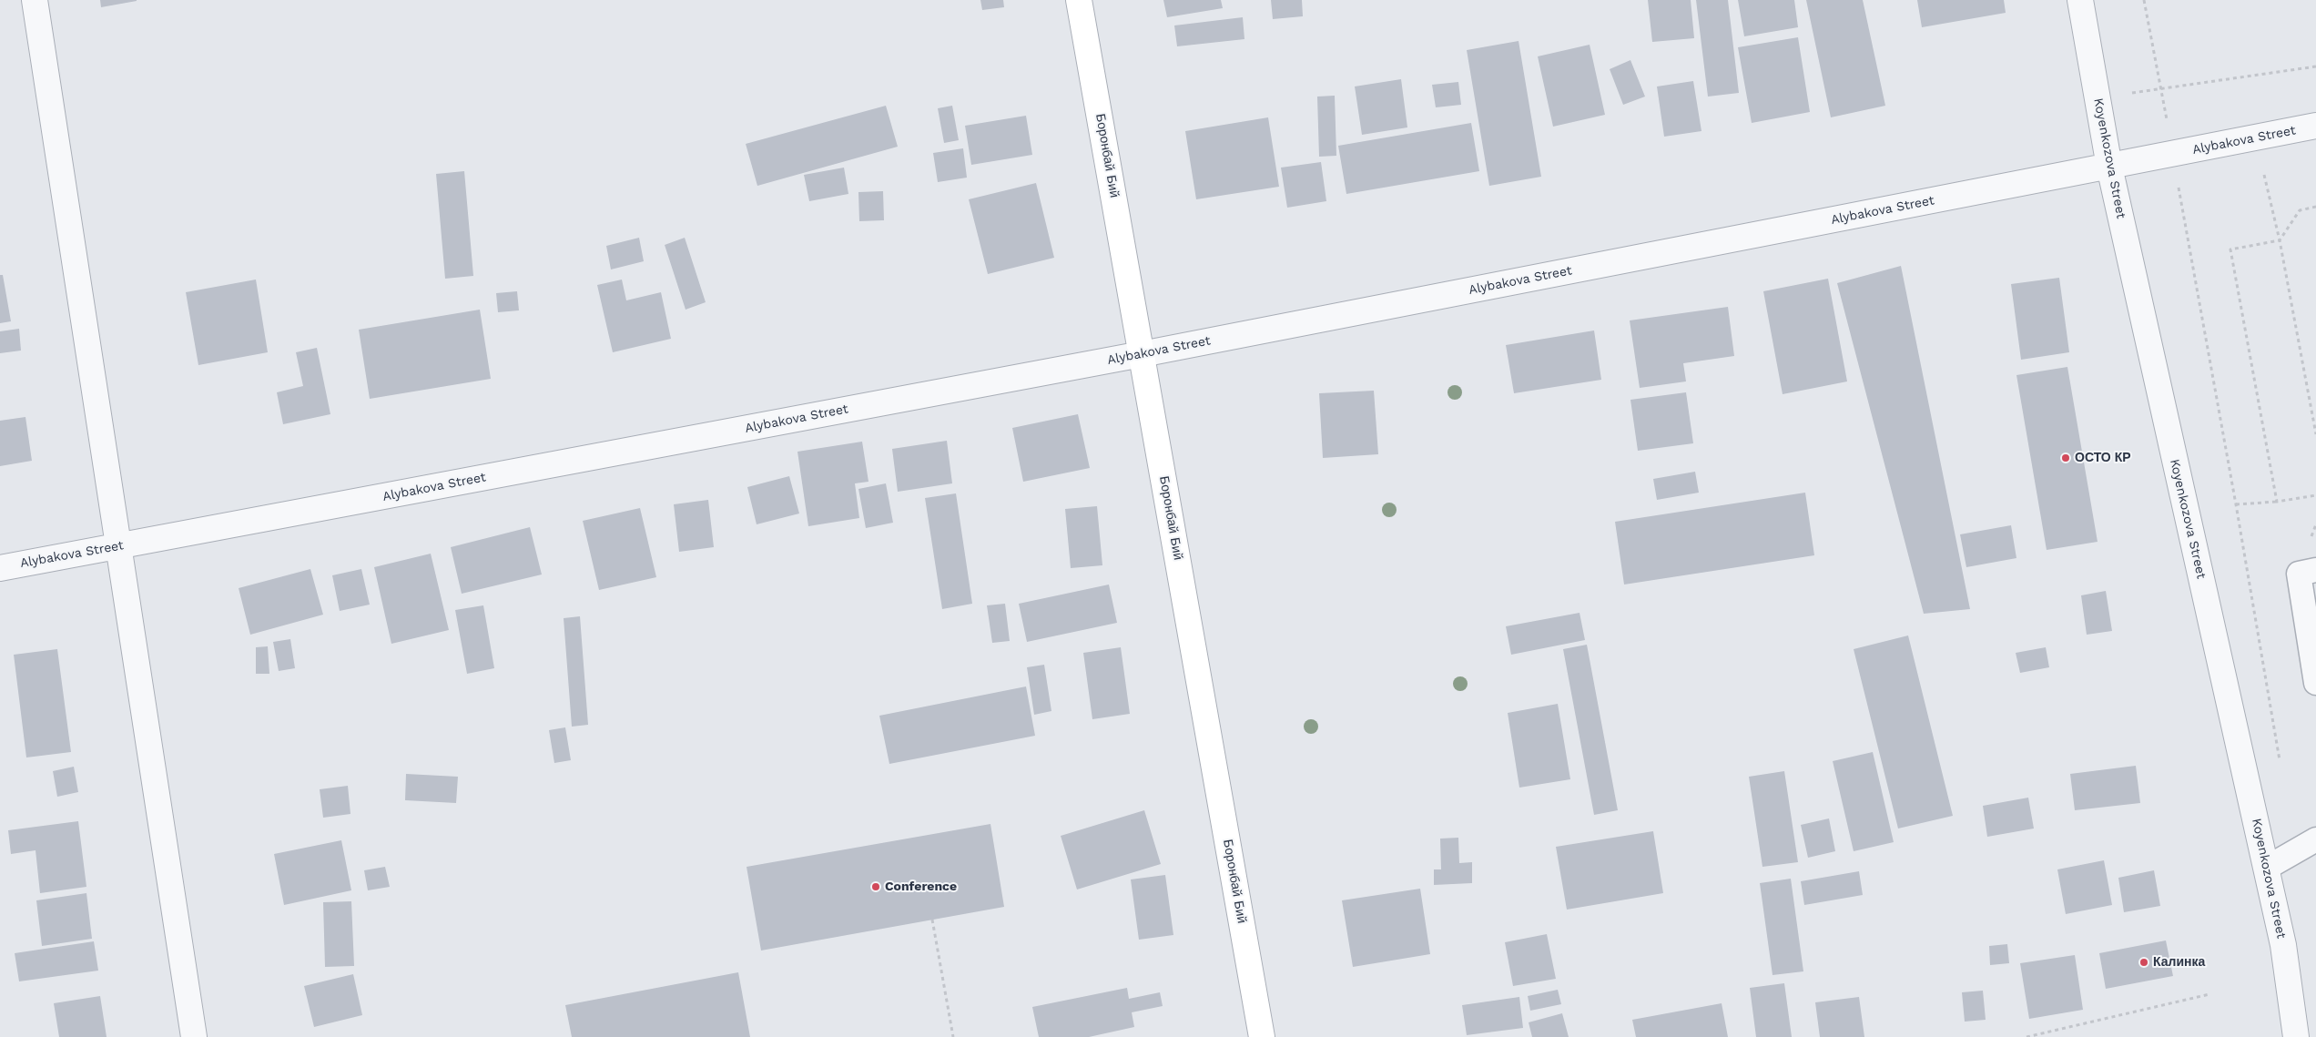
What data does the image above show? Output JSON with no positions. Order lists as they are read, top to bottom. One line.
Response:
{"streets":{"street":["Alybakova Street","Боронбай Бий","Koyenkozova Street"]},"crossings":[["Alybakova Street","Боронбай Бий"],["Alybakova Street","Koyenkozova Street"]],"places":["ОСТО КР","Conference","Калинка"]}
